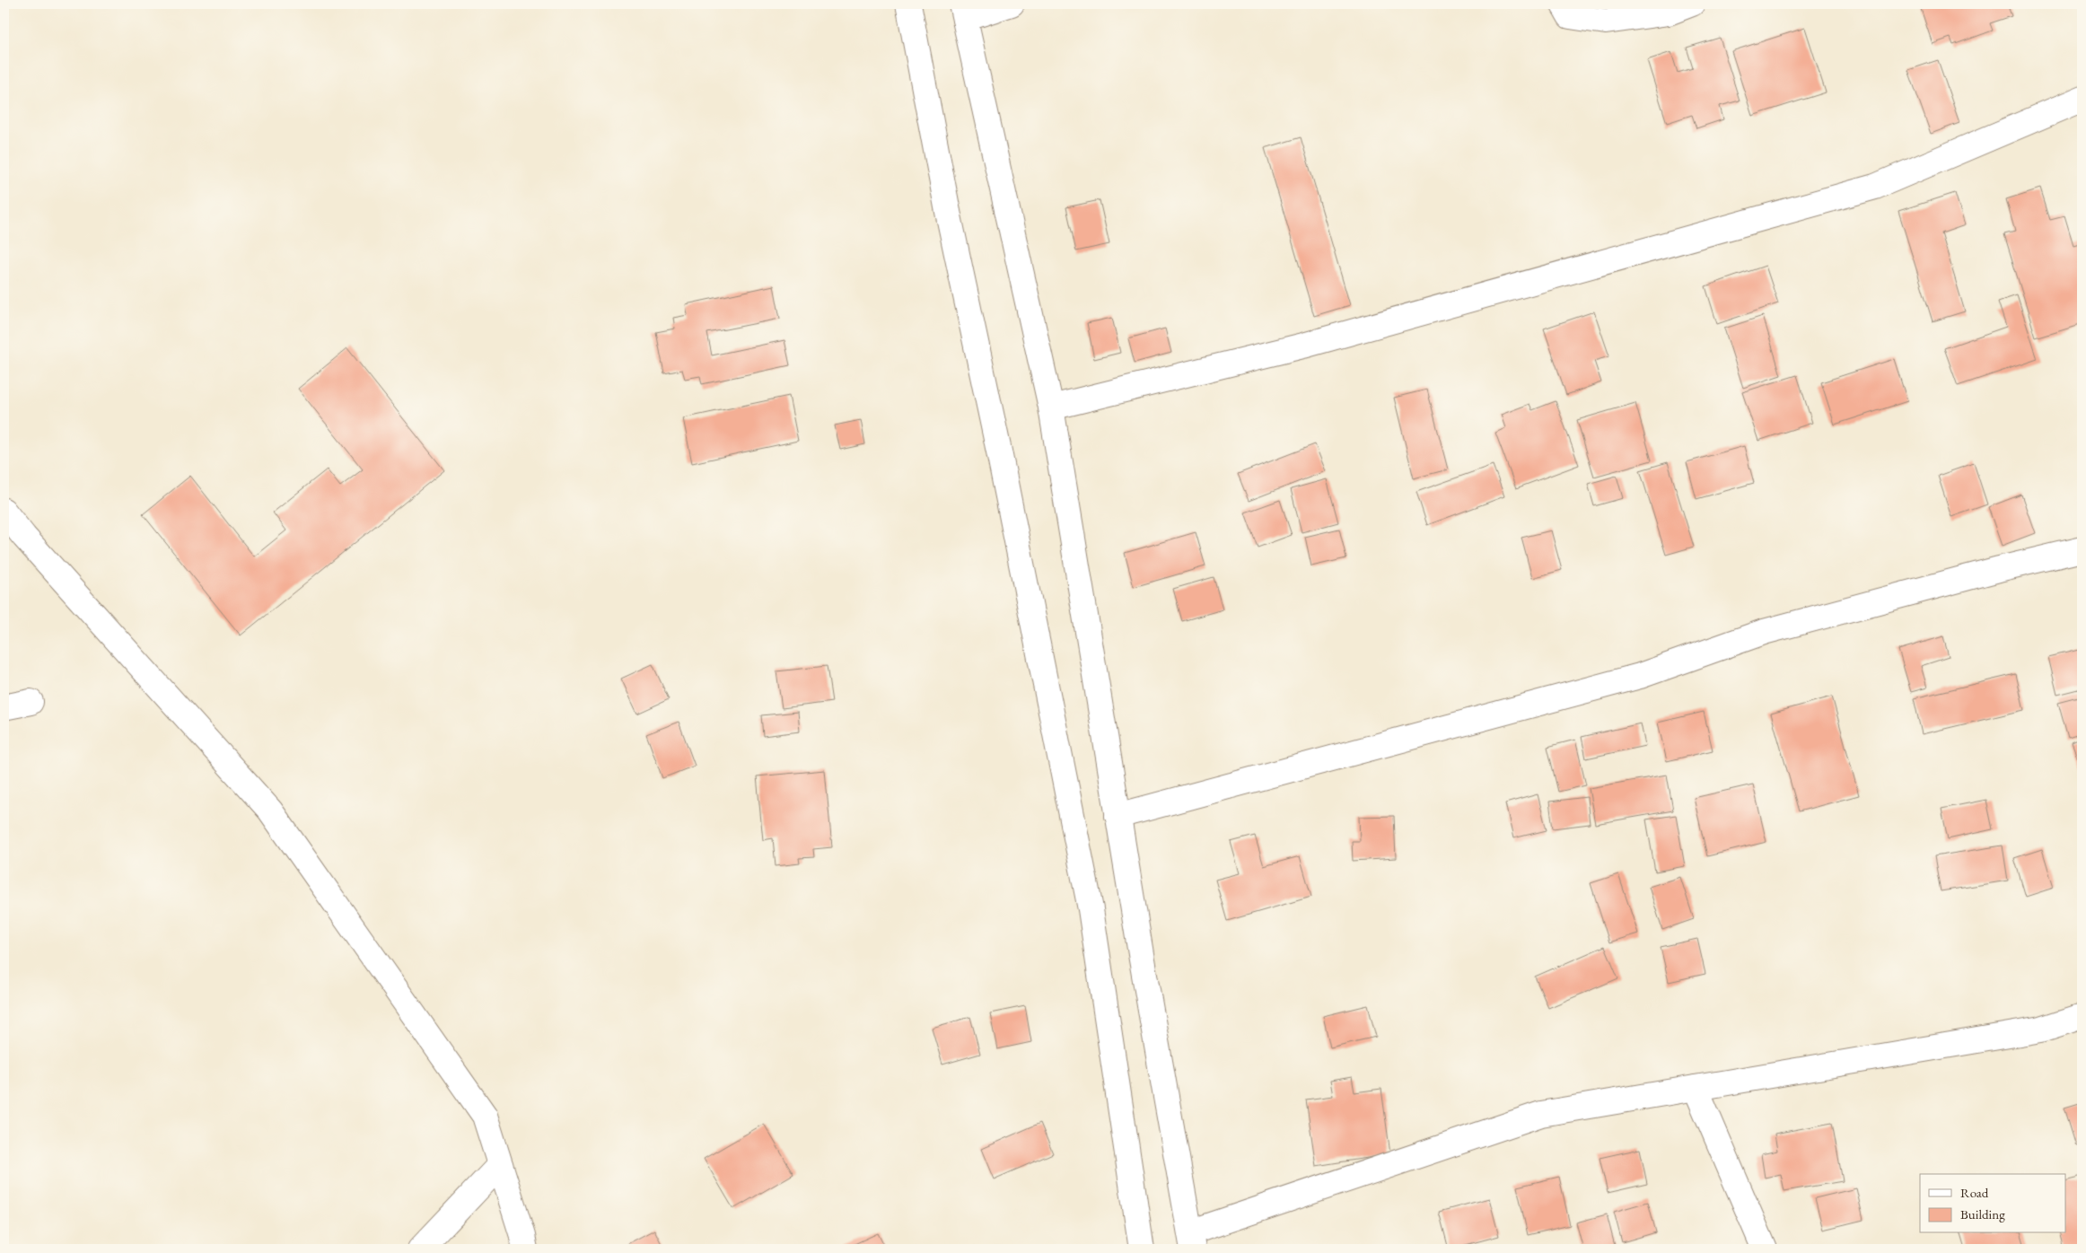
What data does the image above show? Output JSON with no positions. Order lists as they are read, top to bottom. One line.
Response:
{"legend":["Road","Building"]}
